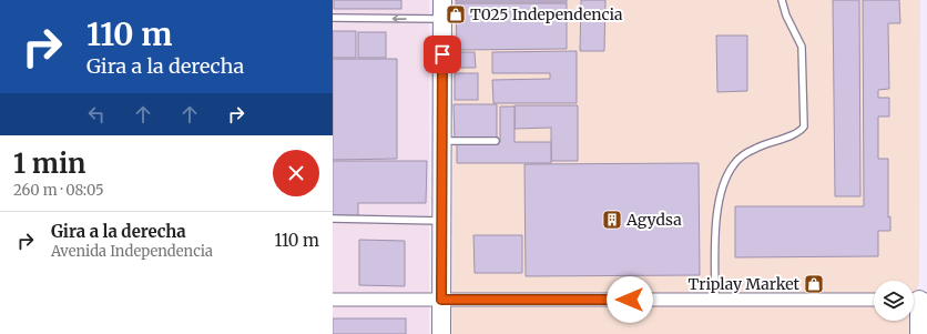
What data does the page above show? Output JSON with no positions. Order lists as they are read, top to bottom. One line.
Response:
{"places":{"shop":["T025 Independencia","Triplay Market"],"building":["Agydsa"]},"page":{"turn":["110 m","Gira a la derecha"],"heading":["1 min","260 m · 08:05"],"list":[{"name":"Gira a la derecha","note":"Avenida Independencia","value":"110 m"}]}}
